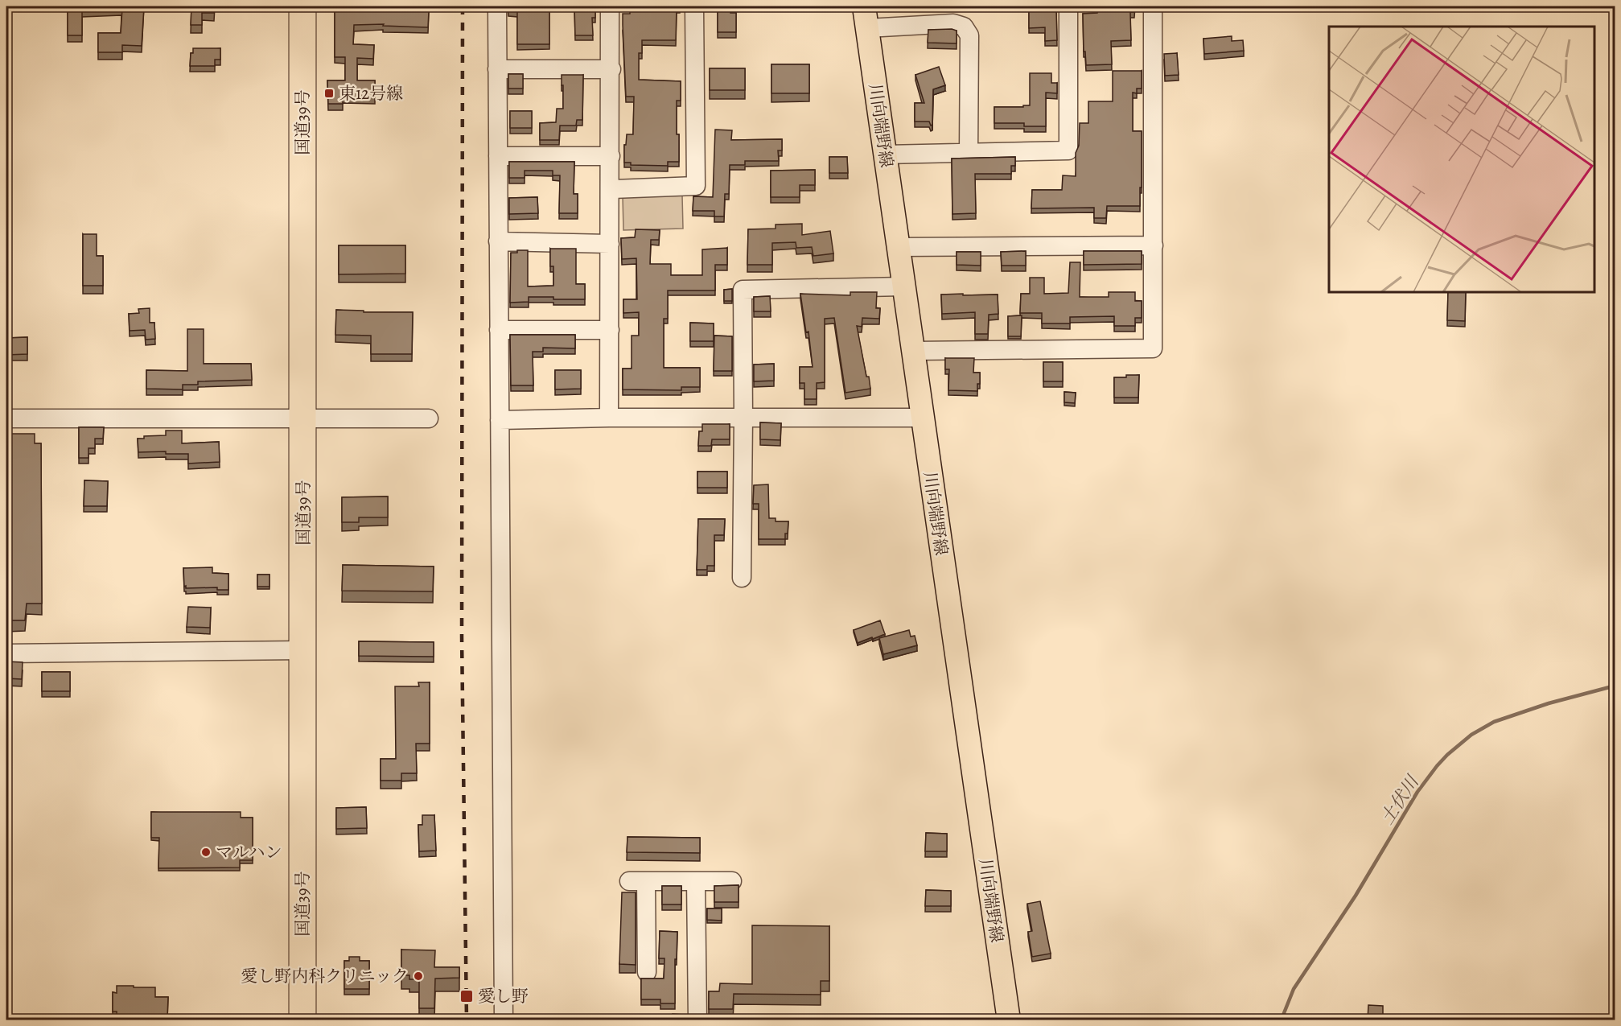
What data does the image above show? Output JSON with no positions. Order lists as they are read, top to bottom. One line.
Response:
{"streets":{"highway":["国道39号"],"main road":["川向端野線"]},"water":["土伏川"],"places":{"transit":["東12号線","愛し野"],"other":["マルハン","愛し野内科クリニック"]}}
